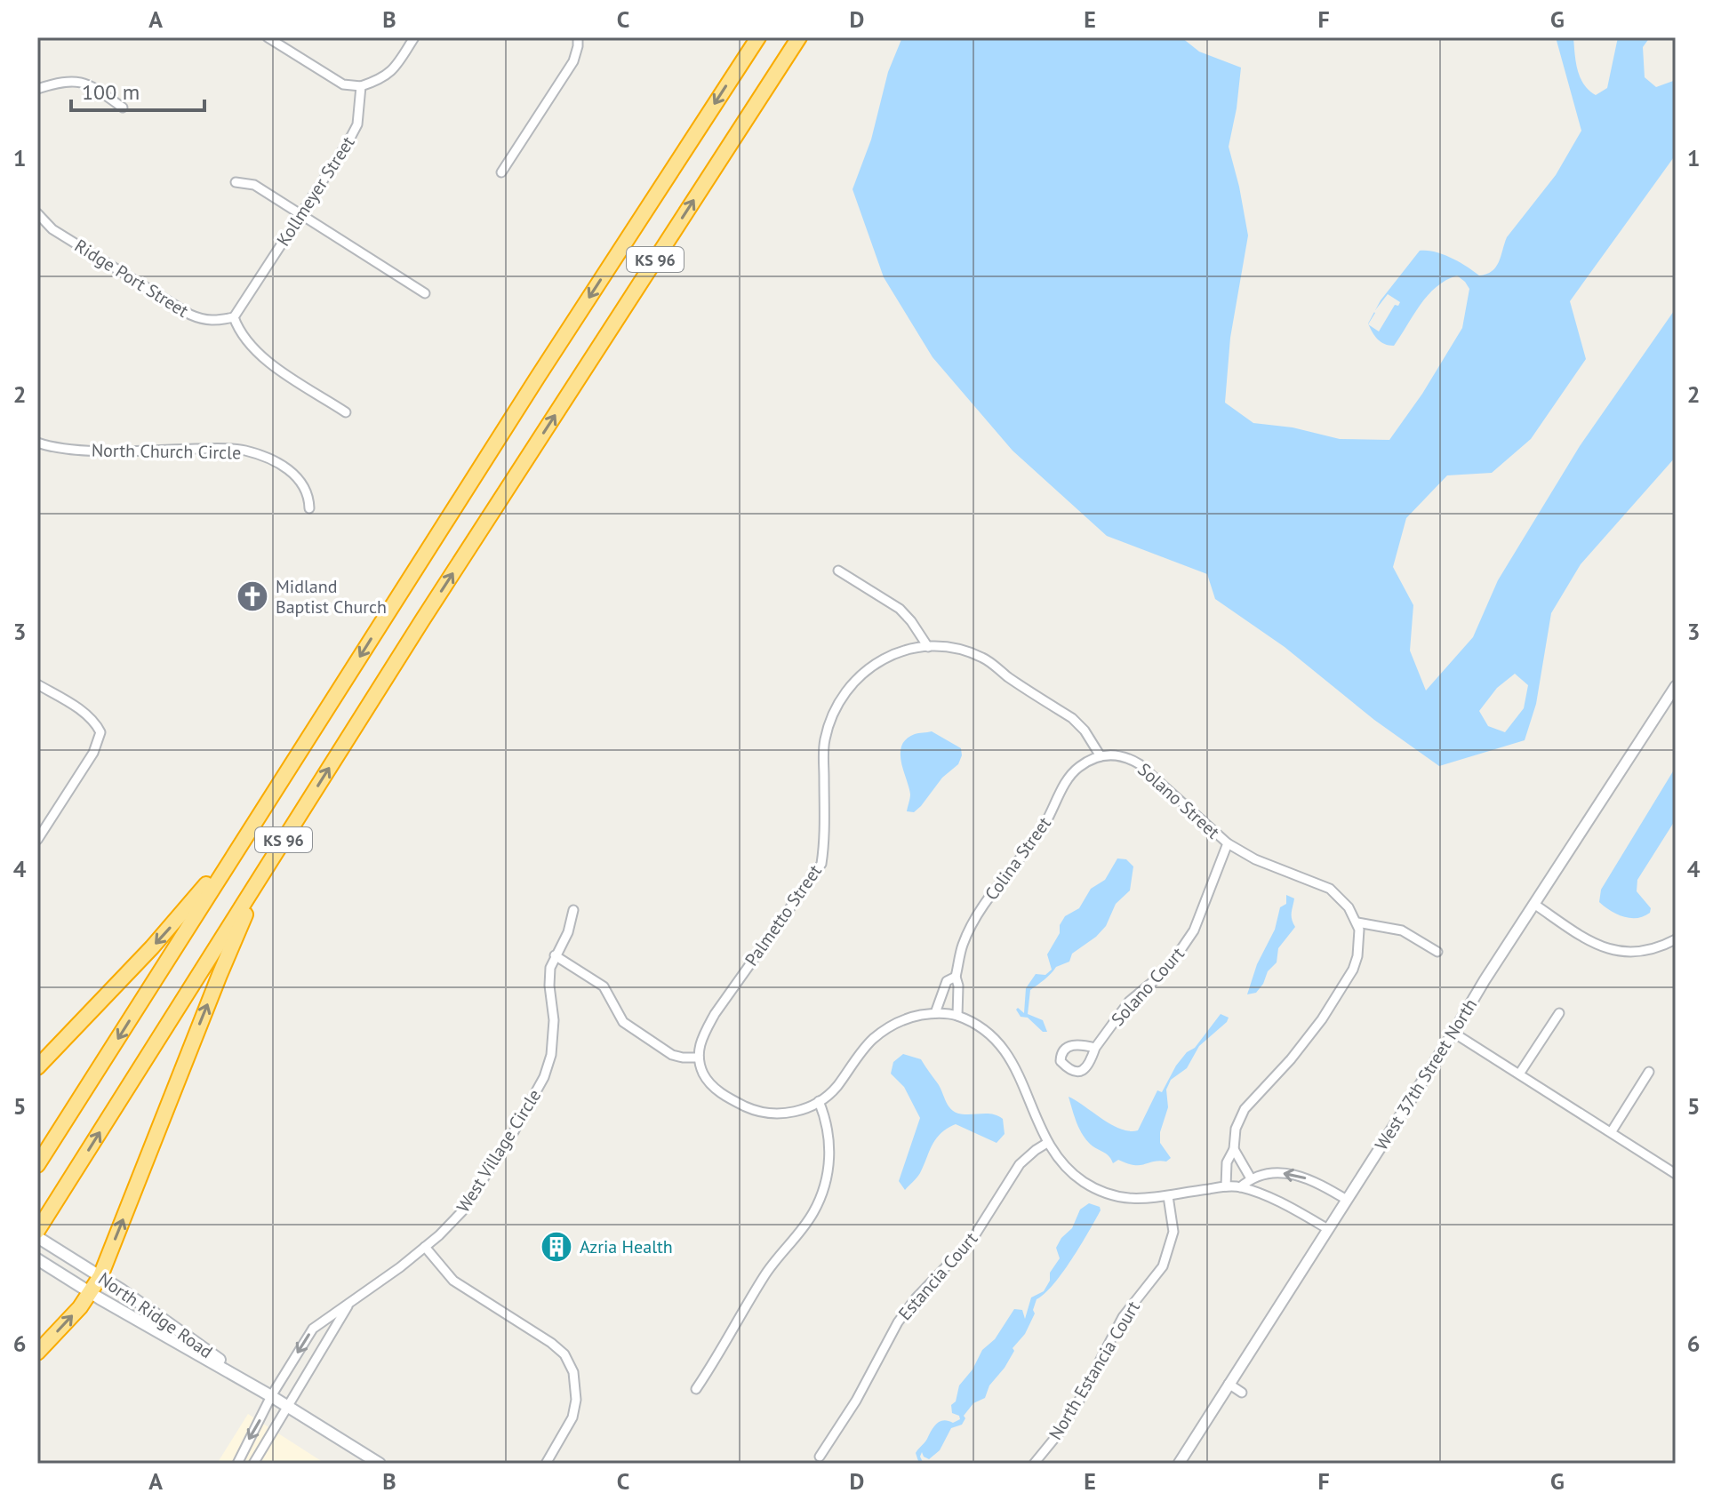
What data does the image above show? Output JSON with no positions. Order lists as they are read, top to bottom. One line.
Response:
{"streets":{"highway":["KS 96"],"main road":["North Ridge Road"],"street":["Kollmeyer Street","Ridge Port Street","North Church Circle","Solano Street","Colina Street","Palmetto Street","Solano Court","West 37th Street North","West Village Circle","Estancia Court","North Estancia Court"]},"crossings":[["Kollmeyer Street","Ridge Port Street"],["Solano Street","Colina Street"],["Solano Street","Solano Court"],["West Village Circle","North Ridge Road"]],"places":{"church":["Midland Baptist Church"],"building":["Azria Health"]},"scale_bar":"100 m","grid":{"columns":["A","B","C","D","E","F","G"],"rows":["1","2","3","4","5","6"]}}
